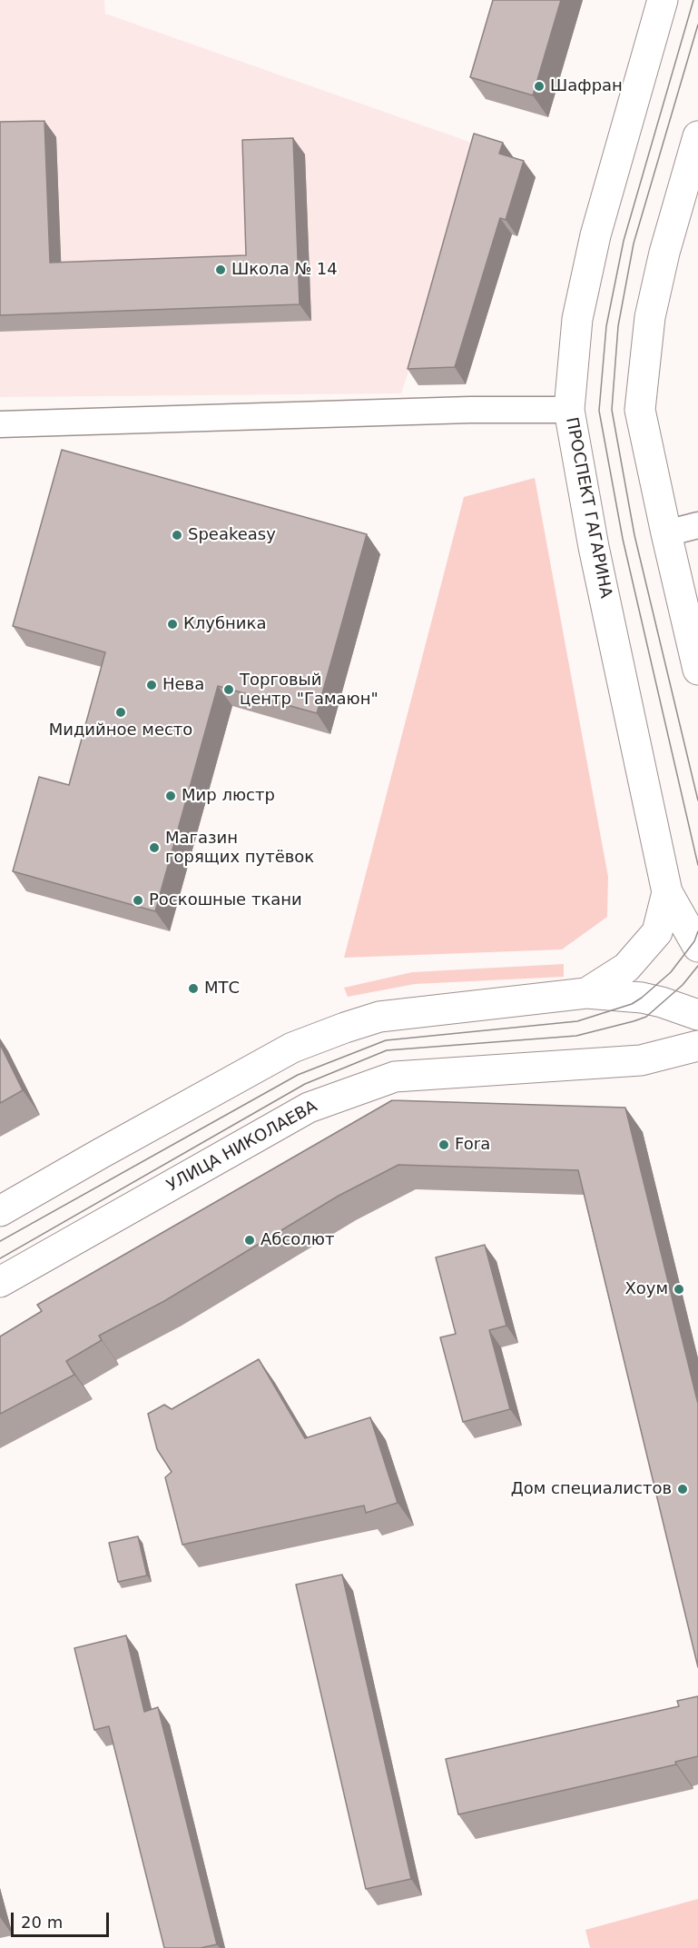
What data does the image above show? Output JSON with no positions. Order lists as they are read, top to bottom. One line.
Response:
{"streets":{"main road":["ПРОСПЕКТ ГАГАРИНА","УЛИЦА НИКОЛАЕВА"]},"places":["Шафран","Школа № 14","Speakeasy","Клубника","Нева","Торговый центр \"Гамаюн\"","Мидийное место","Мир люстр","Магазин горящих путёвок","Роскошные ткани","МТС","Fora","Абсолют","Хоум","Дом специалистов"],"scale_bar":"20 m"}
